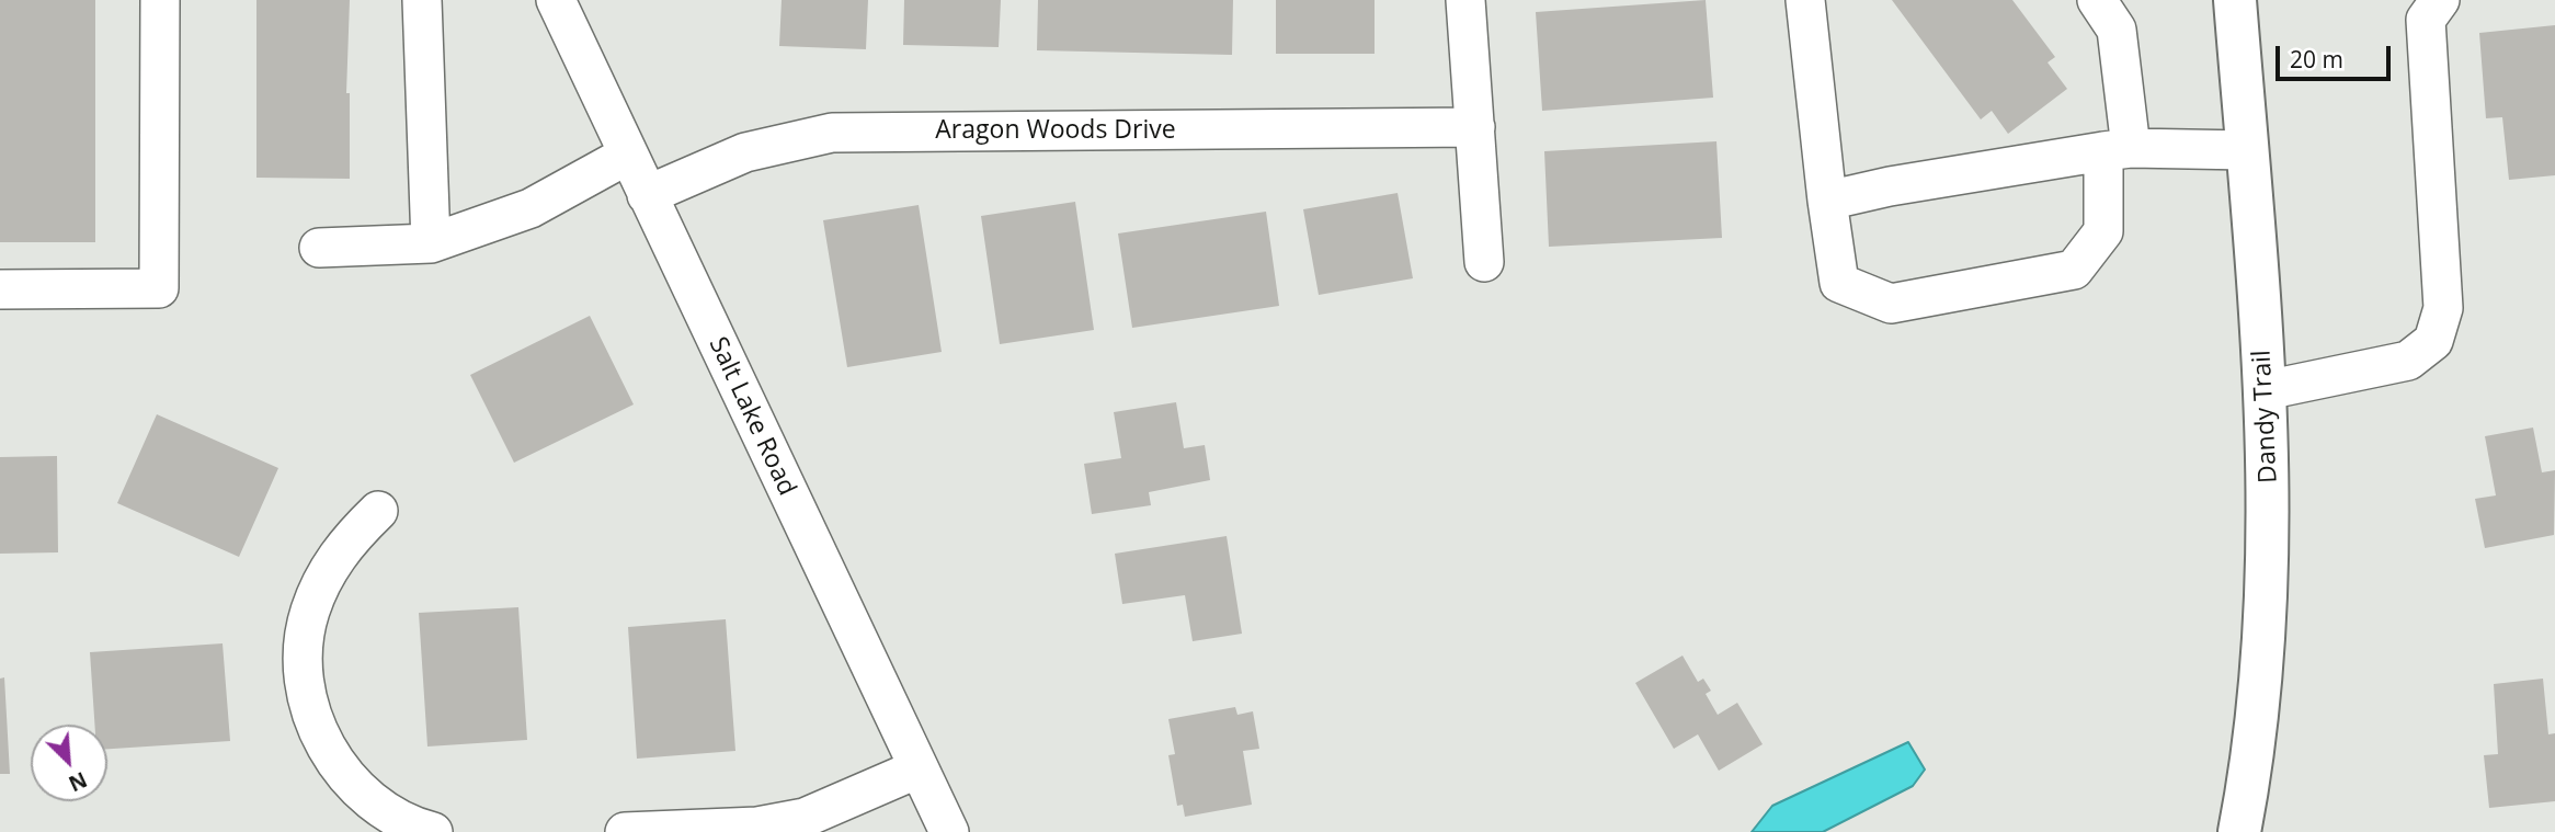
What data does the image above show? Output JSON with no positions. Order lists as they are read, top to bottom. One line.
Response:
{"streets":{"main road":["Dandy Trail"],"street":["Aragon Woods Drive","Salt Lake Road"]},"crossings":[["Aragon Woods Drive","Salt Lake Road"]],"scale_bar":"20 m","north":"bottom right"}
